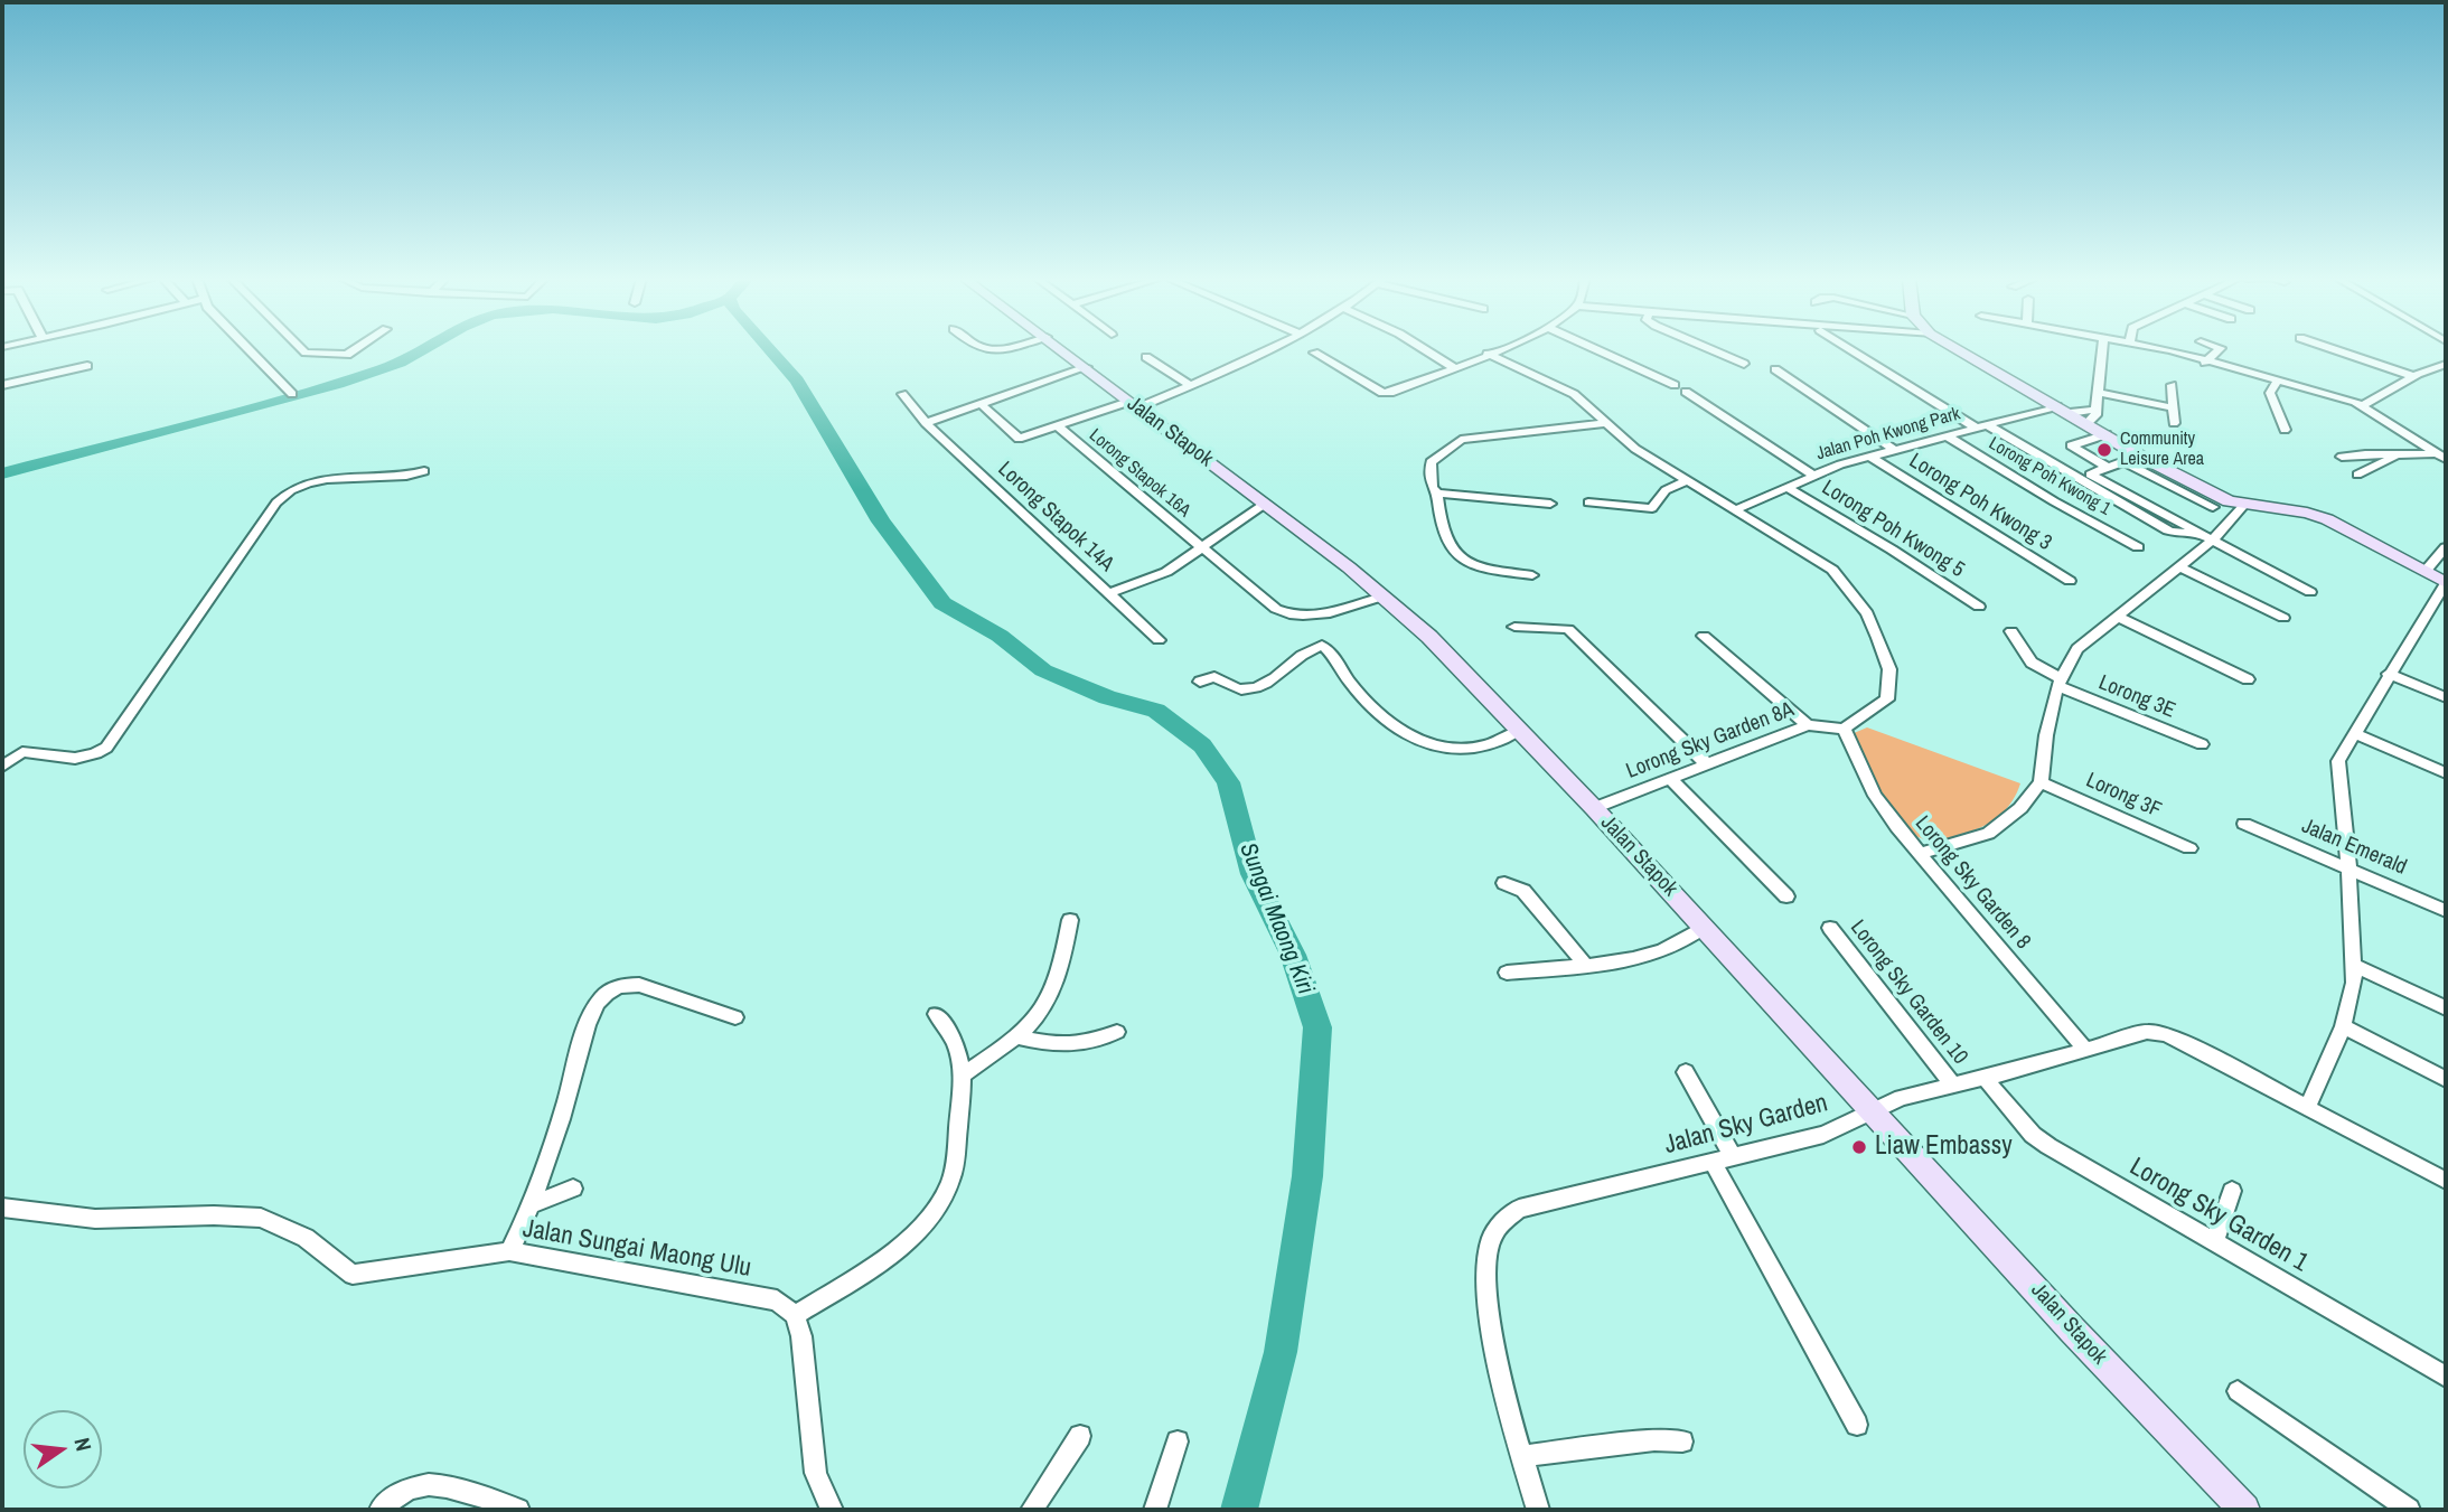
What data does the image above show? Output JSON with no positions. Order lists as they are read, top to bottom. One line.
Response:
{"streets":{"main road":["Jalan Stapok"],"street":["Jalan Poh Kwong Park","Lorong Stapok 16A","Lorong Poh Kwong 1","Lorong Poh Kwong 3","Lorong Stapok 14A","Lorong Poh Kwong 5","Lorong 3E","Lorong Sky Garden 8A","Lorong 3F","Jalan Emerald","Lorong Sky Garden 8","Lorong Sky Garden 10","Jalan Sky Garden","Lorong Sky Garden 1","Jalan Sungai Maong Ulu"]},"crossings":[["Jalan Stapok","Lorong Stapok 16A"],["Jalan Stapok","Lorong Sky Garden 8A"],["Jalan Stapok","Jalan Sky Garden"],["Jalan Poh Kwong Park","Lorong Poh Kwong 1"],["Jalan Poh Kwong Park","Lorong Poh Kwong 3"],["Jalan Poh Kwong Park","Lorong Poh Kwong 5"],["Lorong Sky Garden 8A","Lorong Sky Garden 8"],["Lorong Sky Garden 8","Jalan Sky Garden"],["Lorong Sky Garden 10","Jalan Sky Garden"],["Jalan Sky Garden","Lorong Sky Garden 1"]],"water":["Sungai Maong Kiri"],"places":["Community Leisure Area","Liaw Embassy"],"north":"right"}
